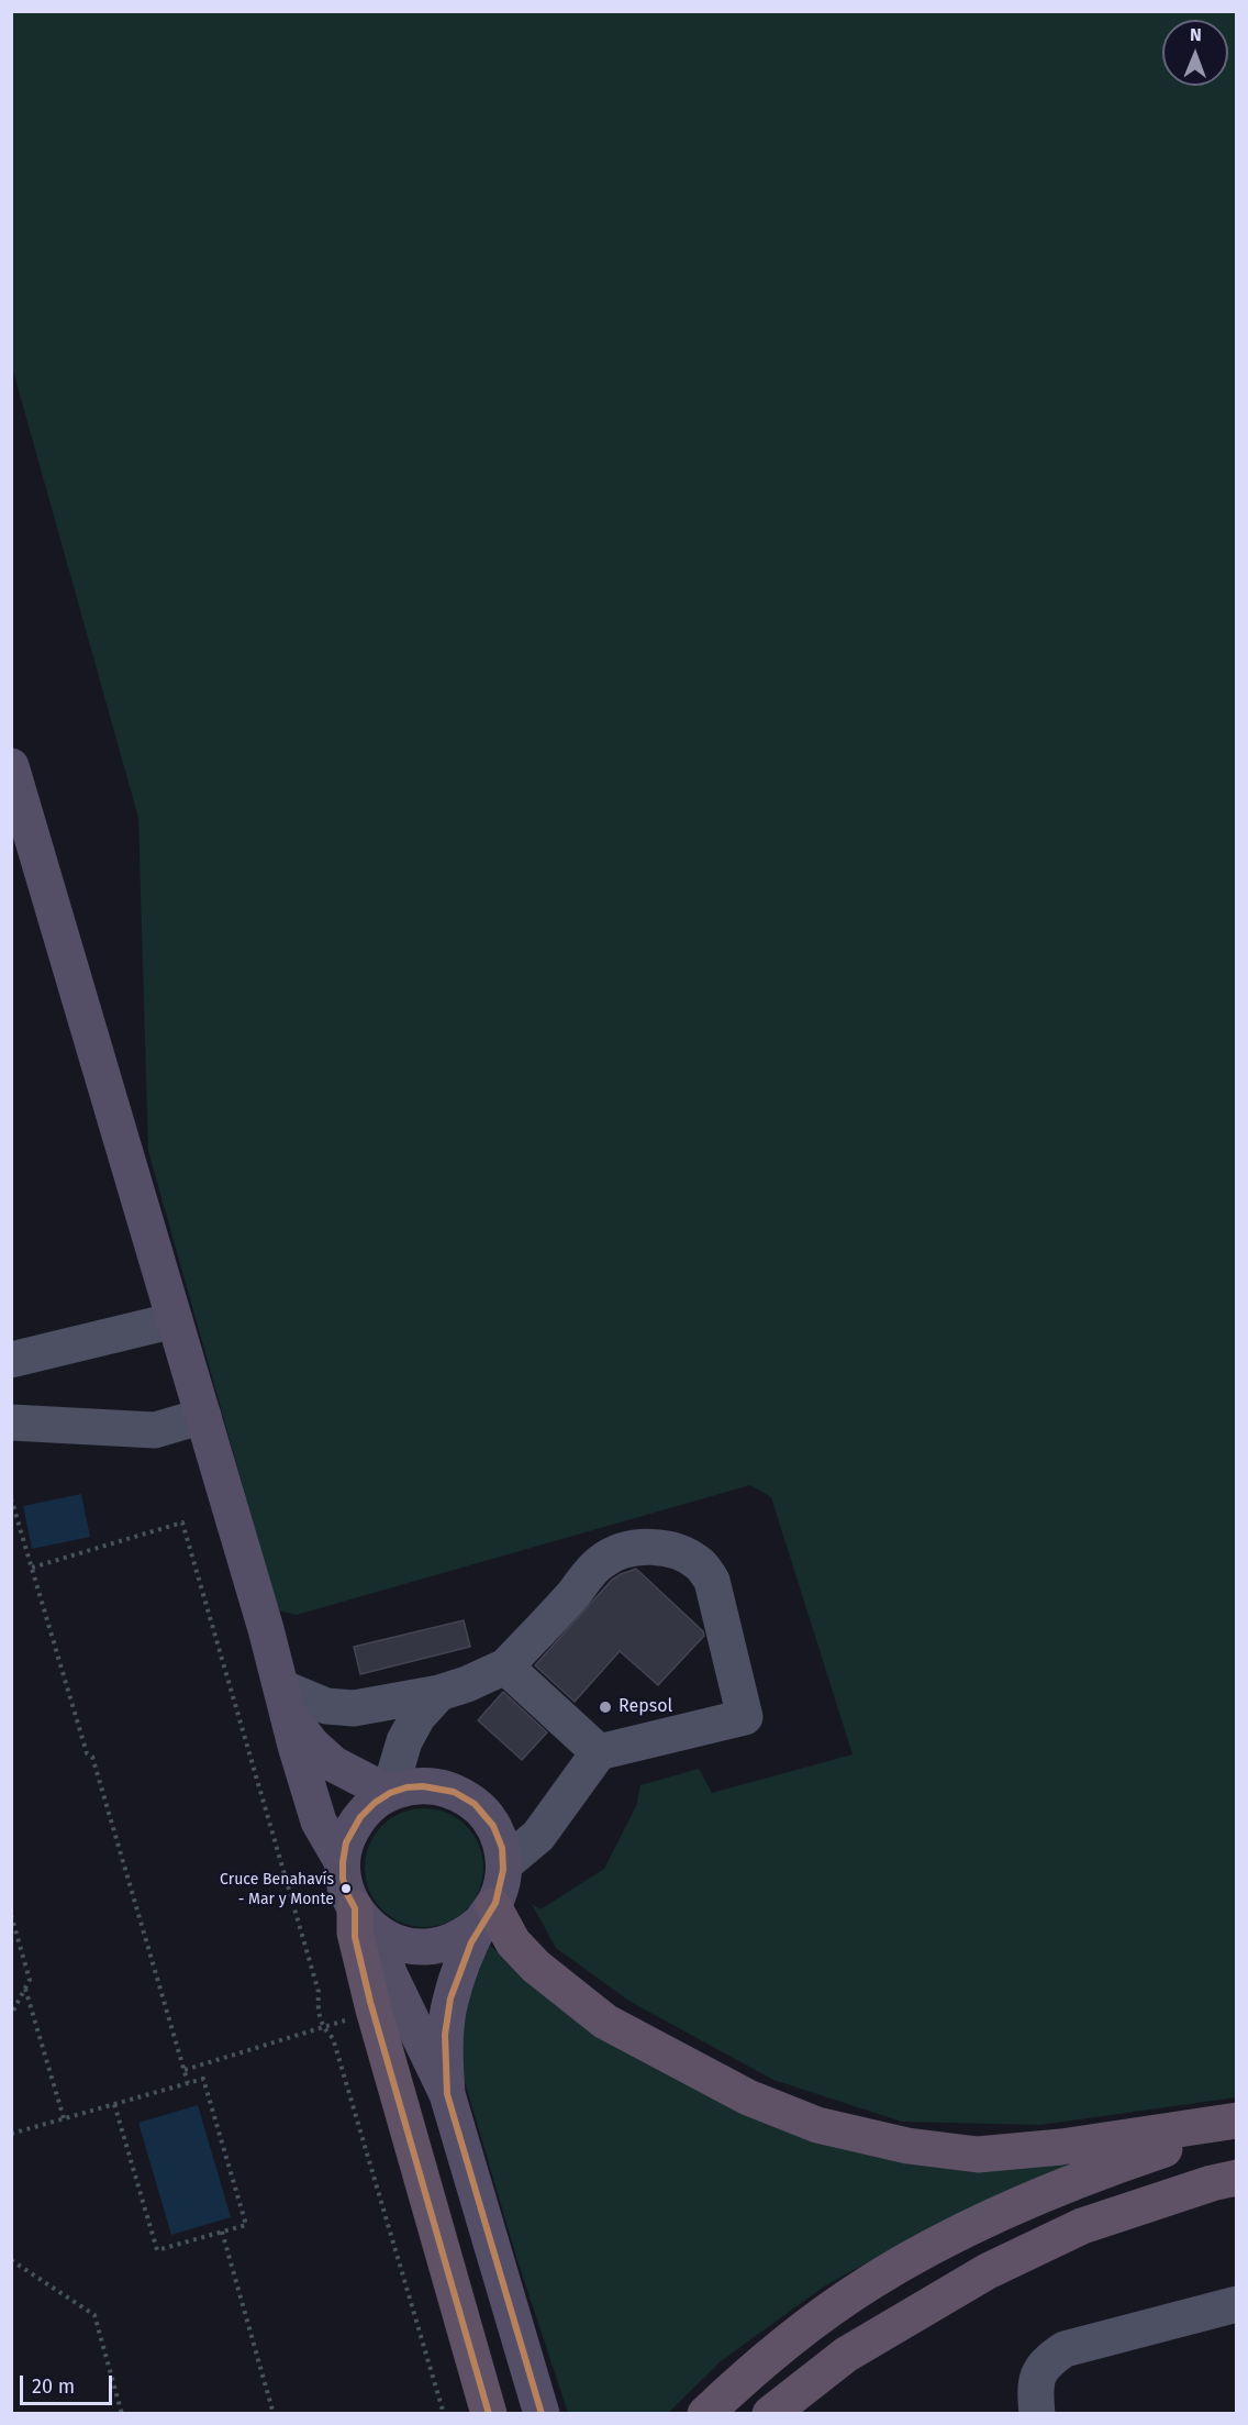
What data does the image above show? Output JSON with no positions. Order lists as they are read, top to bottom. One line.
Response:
{"places":["Repsol","Cruce Benahavís - Mar y Monte"],"scale_bar":"20 m","north":"top"}
